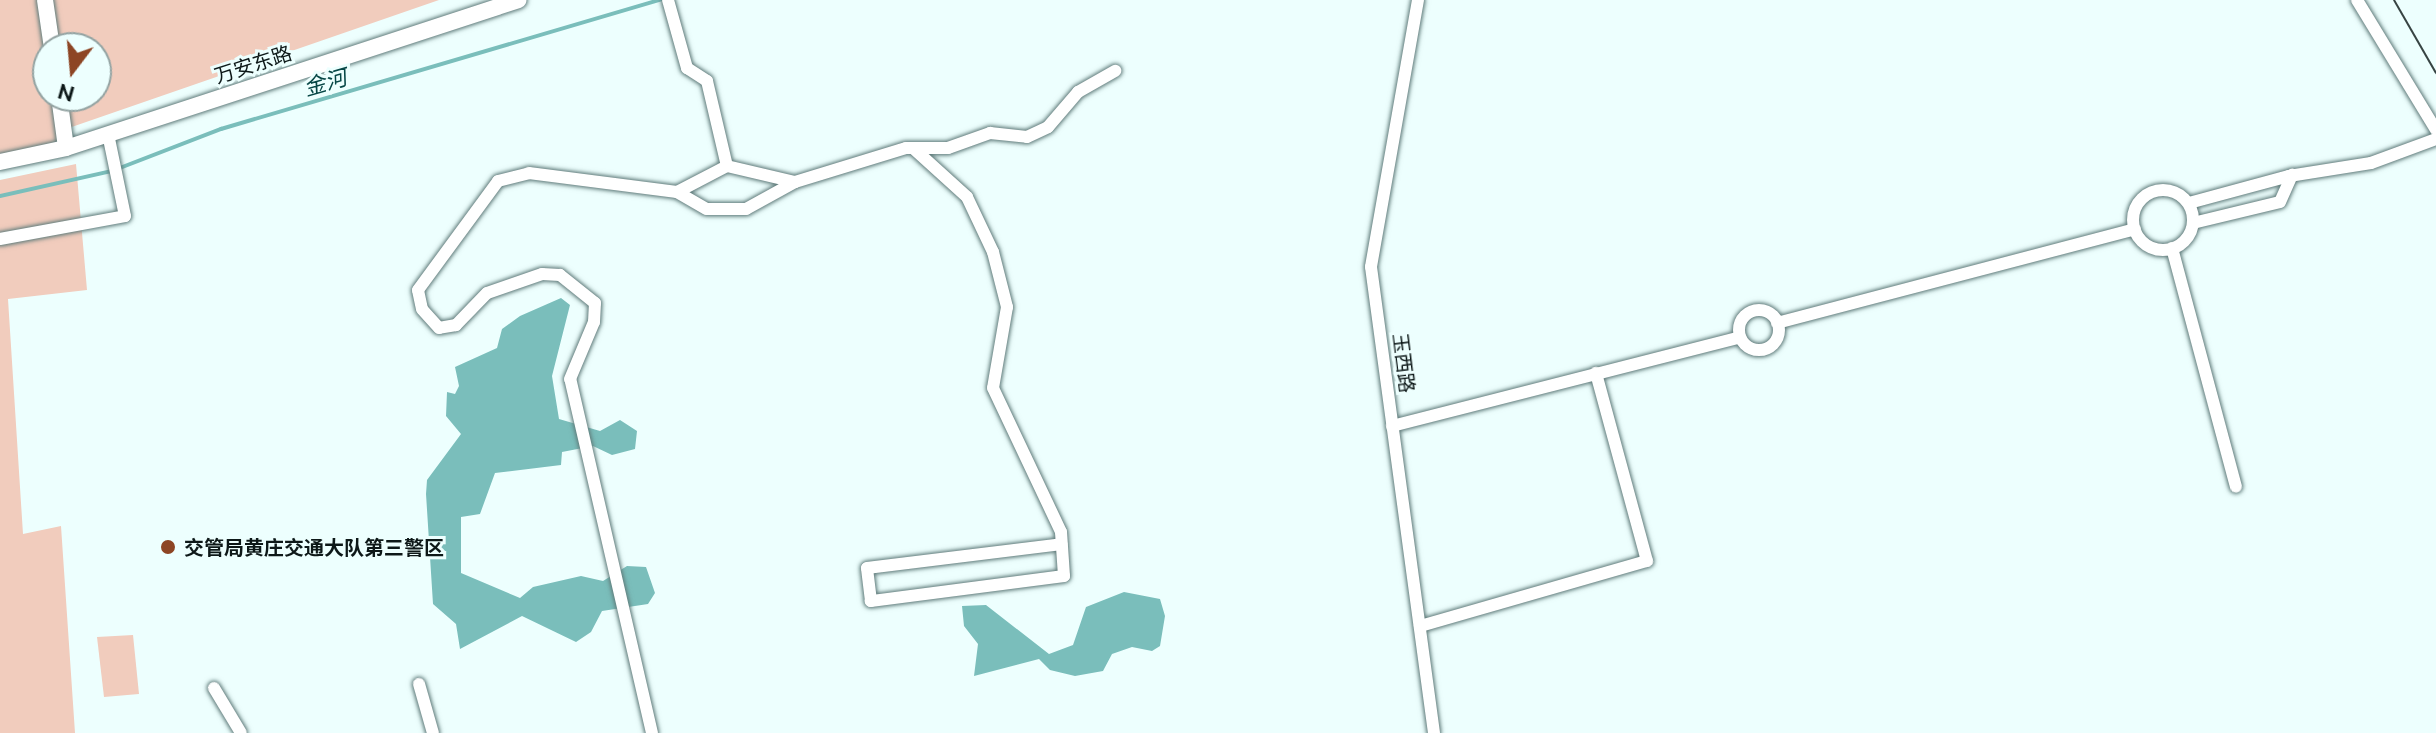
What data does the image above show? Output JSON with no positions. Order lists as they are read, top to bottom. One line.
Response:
{"streets":{"street":["万安东路","玉西路"]},"water":["金河"],"places":["交管局黄庄交通大队第三警区"],"north":"bottom"}
